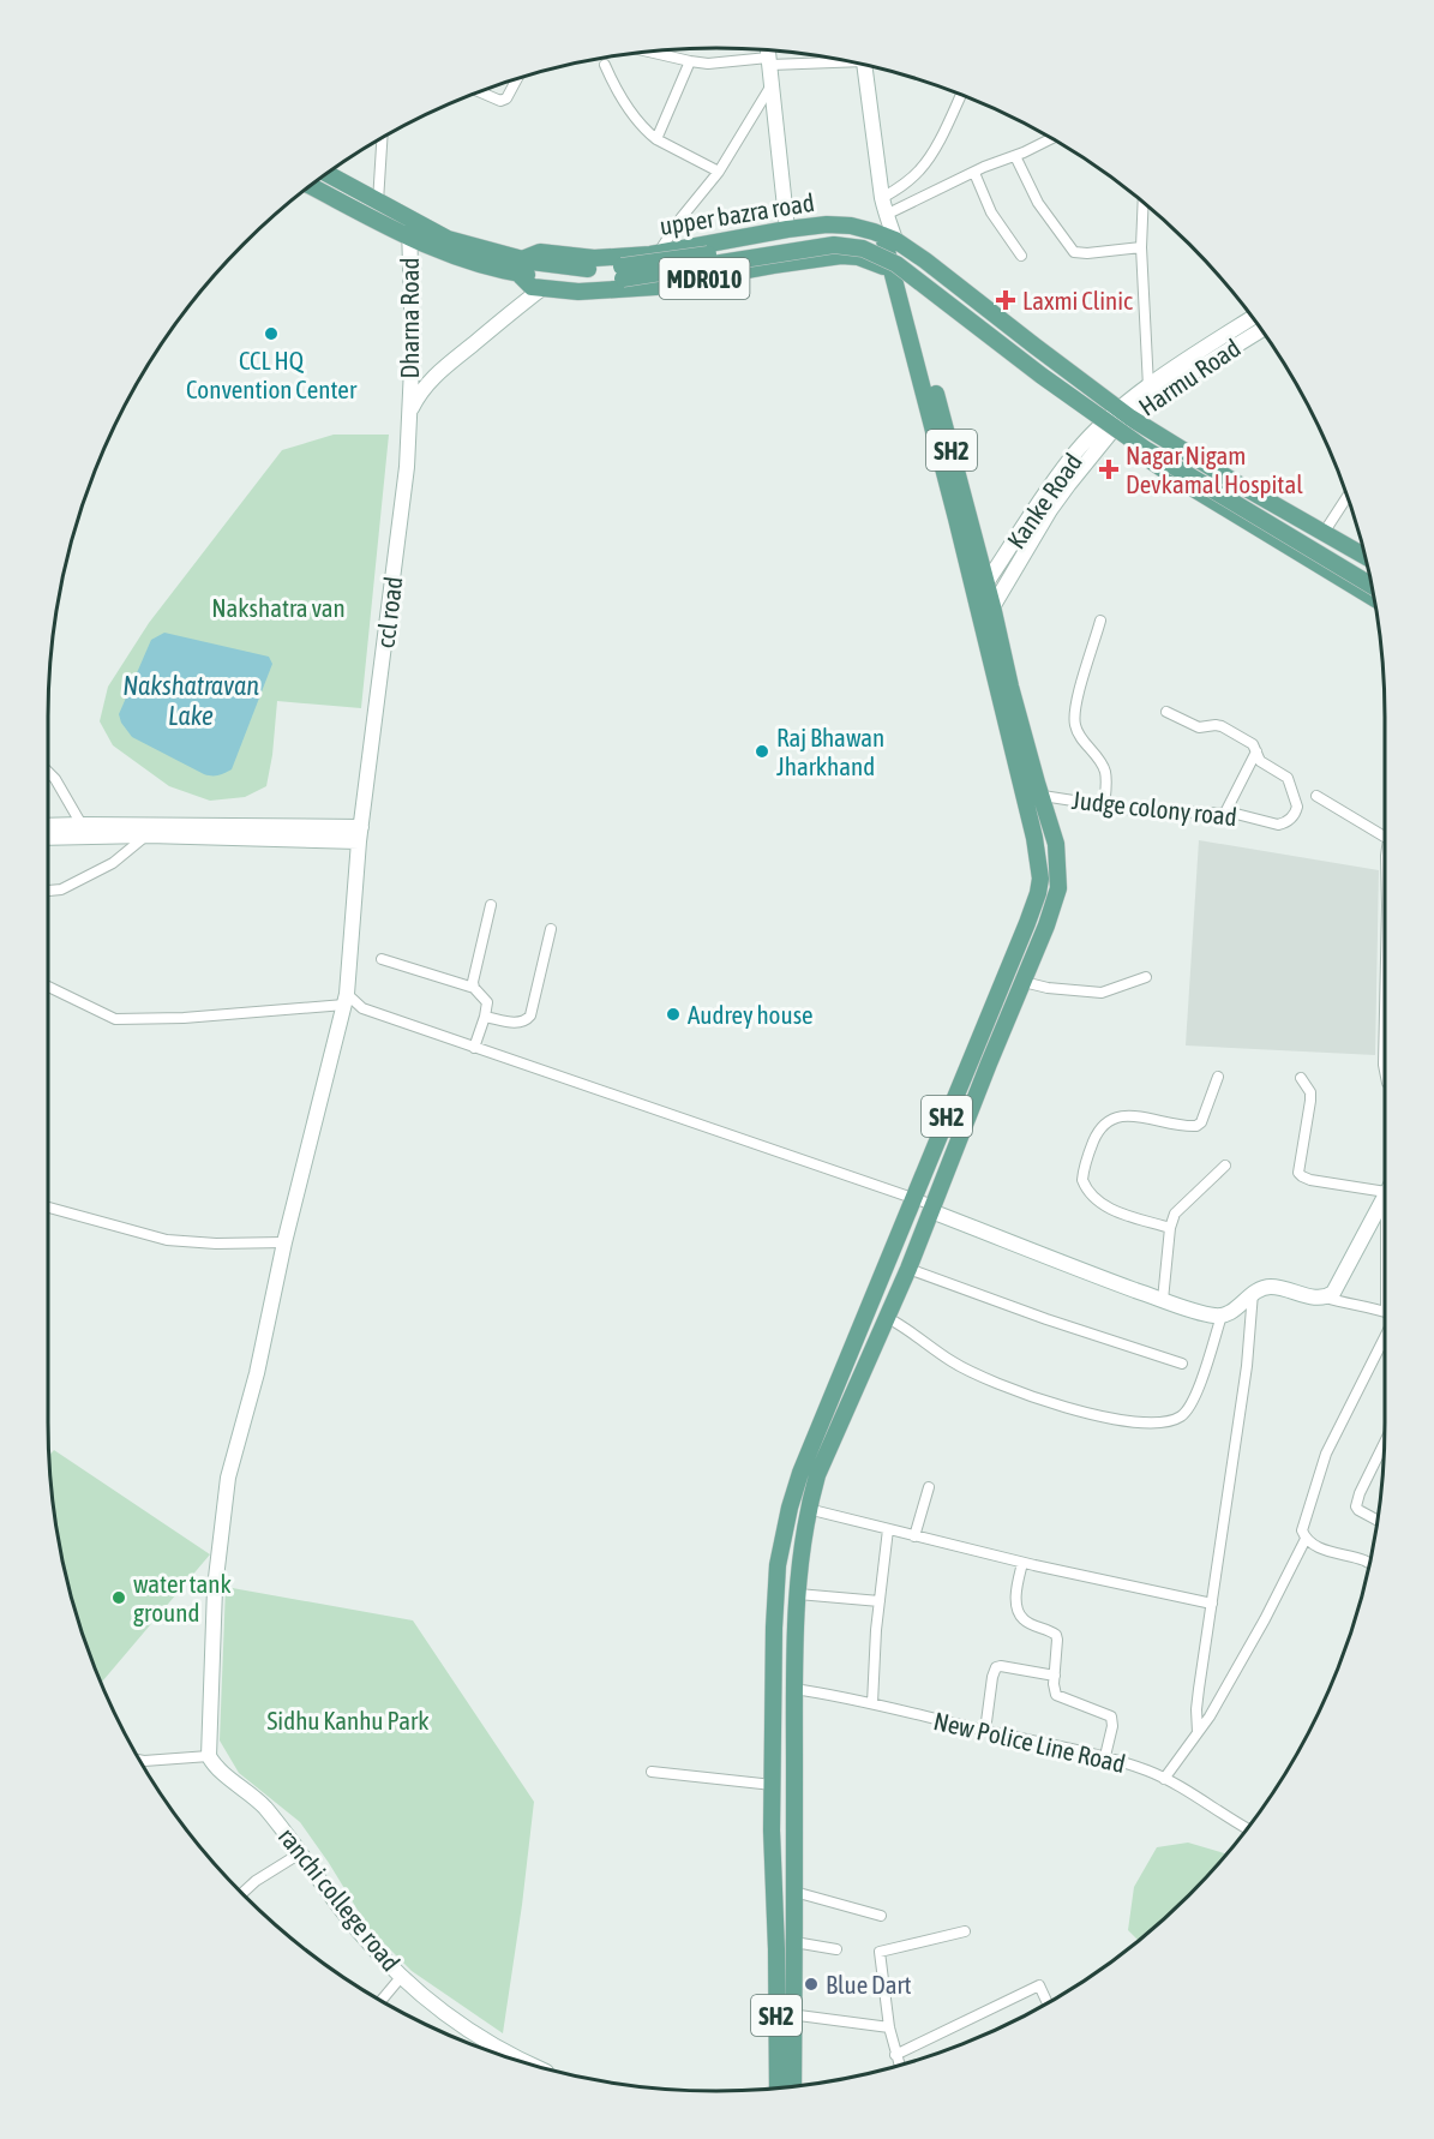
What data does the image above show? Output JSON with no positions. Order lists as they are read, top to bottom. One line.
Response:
{"streets":{"main road":["upper bazra road","MDR010","SH2"],"street":["Dharna Road","Harmu Road","Kanke Road","ccl road","Judge colony road","New Police Line Road","ranchi college road"]},"crossings":[["upper bazra road","MDR010"],["upper bazra road","Harmu Road"],["upper bazra road","Kanke Road"],["MDR010","SH2"],["MDR010","Kanke Road"],["MDR010","ccl road"],["Dharna Road","ccl road"],["Harmu Road","Kanke Road"],["SH2","Kanke Road"],["SH2","Judge colony road"],["SH2","New Police Line Road"],["ccl road","ranchi college road"]],"water":["Nakshatravan Lake"],"parks":["Nakshatra van","Sidhu Kanhu Park"],"places":{"health":["Laxmi Clinic","Nagar Nigam Devkamal Hospital"],"other":["CCL HQ Convention Center","Raj Bhawan Jharkhand","Audrey house","water tank ground","Blue Dart"]}}
